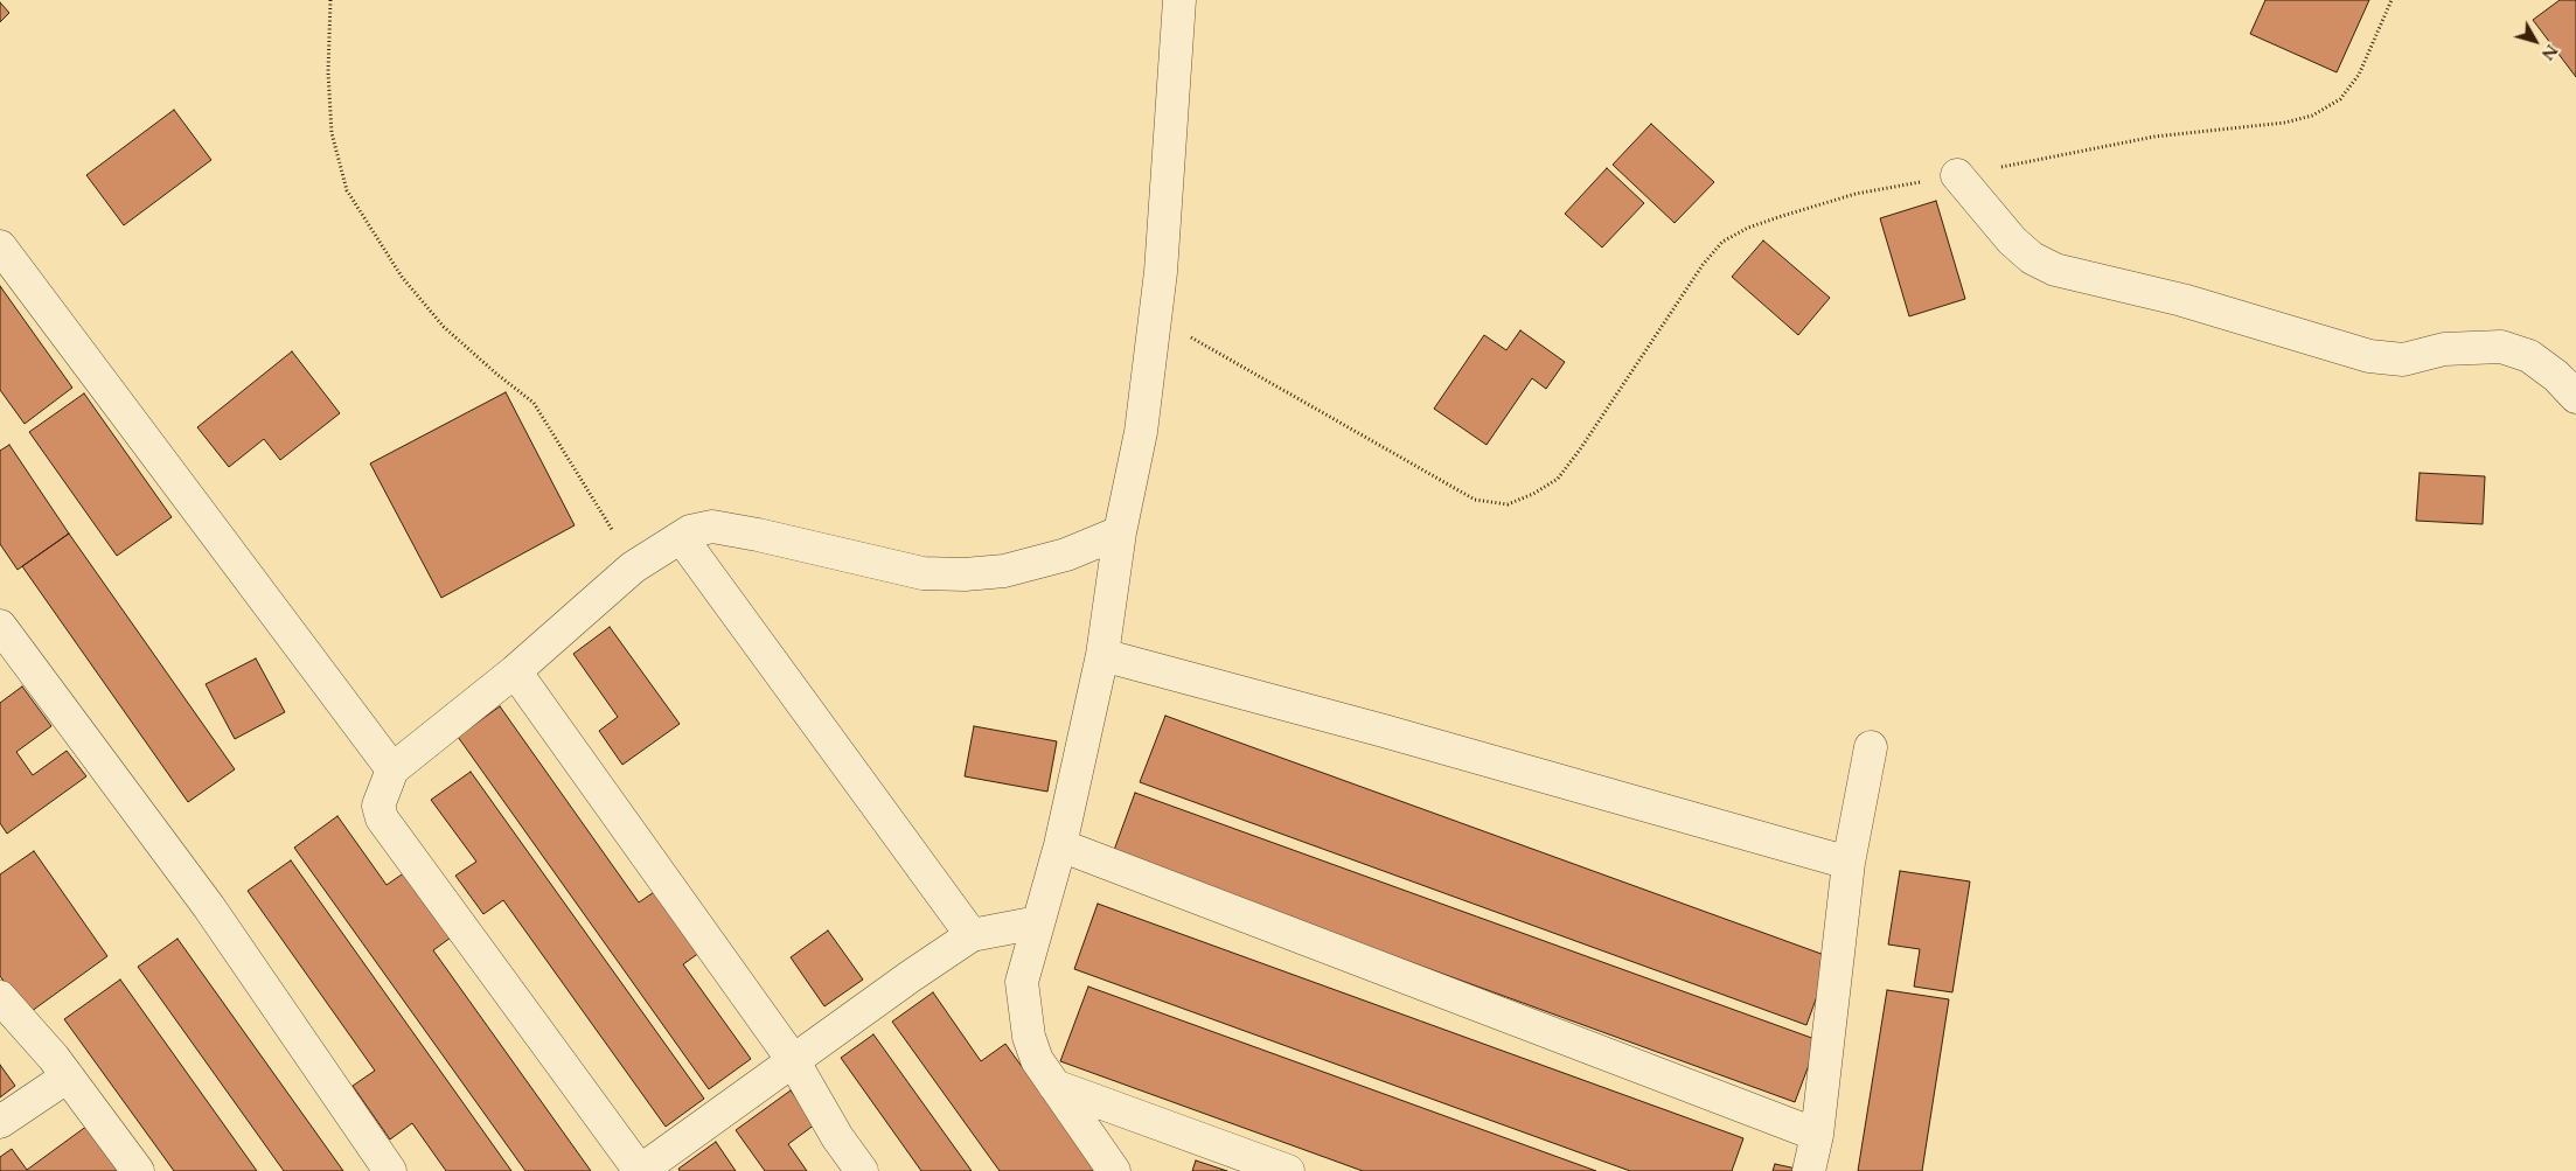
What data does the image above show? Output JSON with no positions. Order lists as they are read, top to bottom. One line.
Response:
{"north":"bottom right"}
